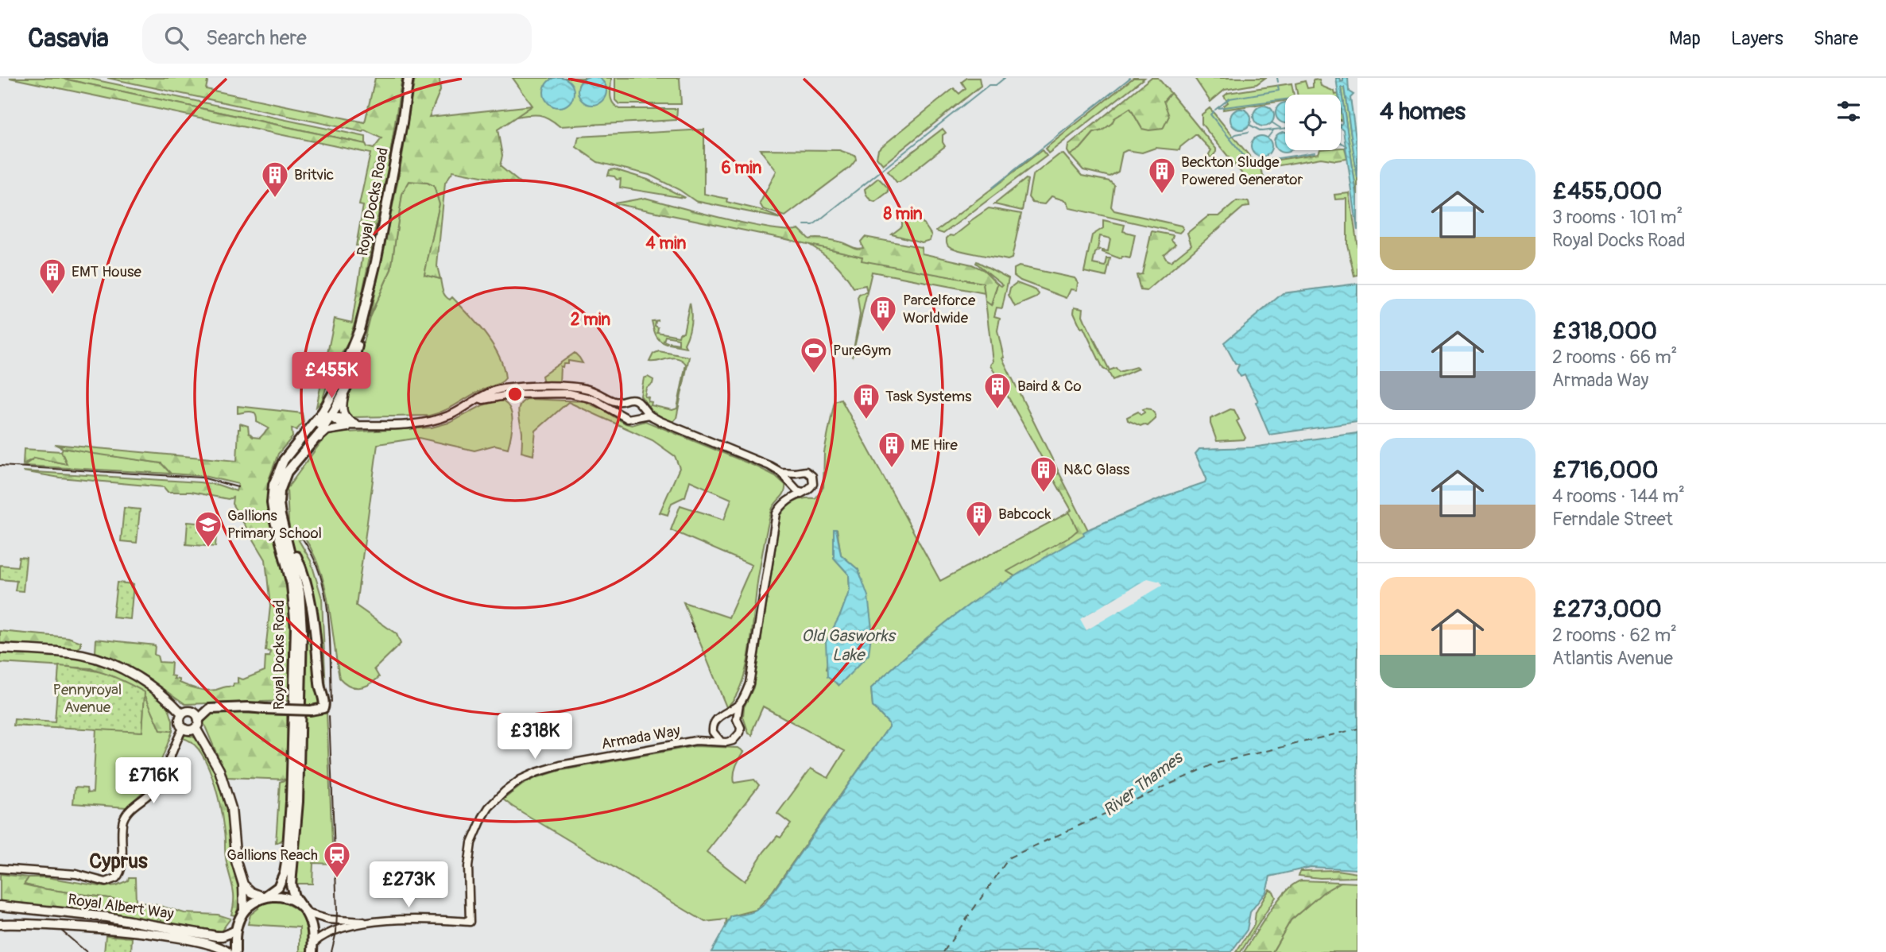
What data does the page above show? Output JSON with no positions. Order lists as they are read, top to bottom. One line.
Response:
{"streets":{"highway":["Royal Docks Road"],"main road":["Royal Albert Way"],"street":["Armada Way"]},"districts":["Cyprus"],"water":["Old Gasworks Lake","River Thames"],"parks":["Pennyroyal Avenue"],"places":{"building":["Beckton Sludge Powered Generator","Britvic","EMT House","Parcelforce Worldwide","Baird & Co","Task Systems","ME Hire","N&C Glass","Babcock"],"sports":["PureGym"],"school or university":["Gallions Primary School"],"station":["Gallions Reach"]},"page":{"header":"Casavia","search":"Search here","nav":["Map","Layers","Share"],"heading":"4 homes","list":[{"name":"£455,000","note":"3 rooms · 101 m² · Royal Docks Road"},{"name":"£318,000","note":"2 rooms · 66 m² · Armada Way"},{"name":"£716,000","note":"4 rooms · 144 m² · Ferndale Street"},{"name":"£273,000","note":"2 rooms · 62 m² · Atlantis Avenue"}],"price":["£455K","£318K","£716K","£273K"]},"rings":["6 min","8 min","4 min","2 min"]}
